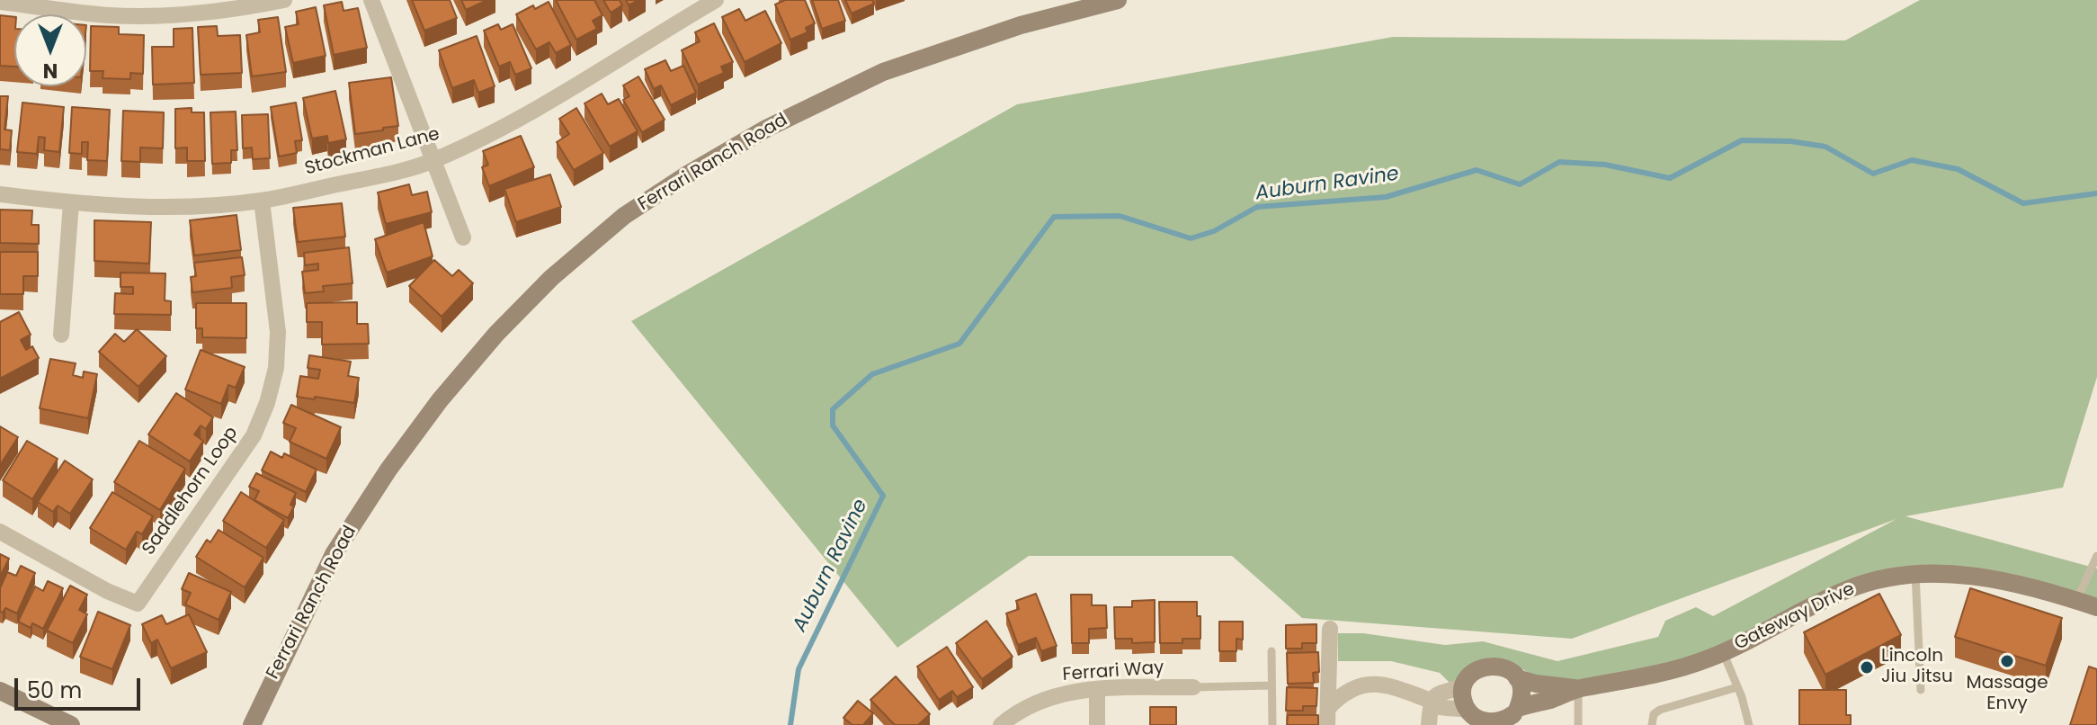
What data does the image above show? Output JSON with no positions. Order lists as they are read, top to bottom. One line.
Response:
{"streets":{"main road":["Ferrari Ranch Road","Gateway Drive"],"street":["Stockman Lane","Saddlehorn Loop","Ferrari Way"]},"crossings":[["Stockman Lane","Saddlehorn Loop"]],"water":["Auburn Ravine"],"places":["Massage Envy","Lincoln Jiu Jitsu"],"scale_bar":"50 m","north":"bottom"}
